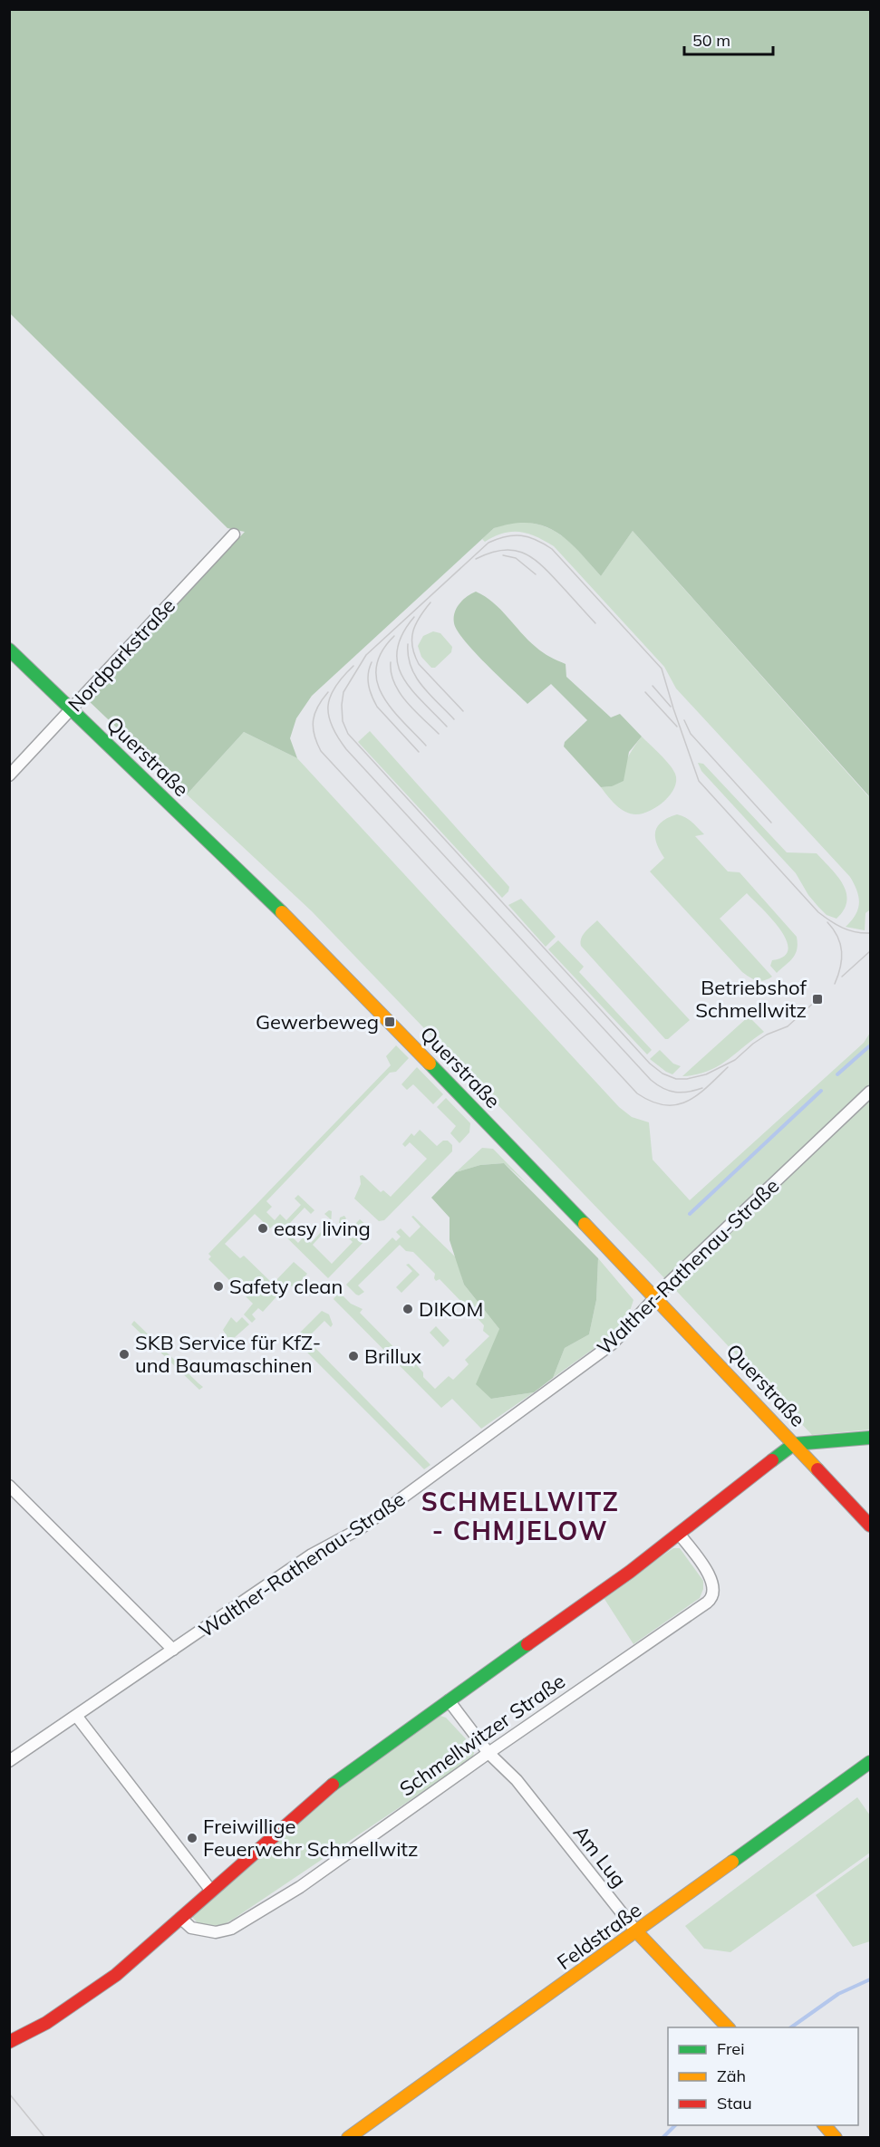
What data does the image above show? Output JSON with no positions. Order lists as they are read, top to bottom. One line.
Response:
{"streets":{"street":["Nordparkstraße","Querstraße","Walther-Rathenau-Straße","Schmellwitzer Straße","Am Lug","Feldstraße"]},"crossings":[["Nordparkstraße","Querstraße"],["Querstraße","Walther-Rathenau-Straße"],["Schmellwitzer Straße","Am Lug"],["Am Lug","Feldstraße"]],"districts":["SCHMELLWITZ - CHMJELOW"],"places":{"transit":["Betriebshof Schmellwitz","Gewerbeweg"],"other":["easy living","Safety clean","DIKOM","SKB Service für KfZ- und Baumaschinen","Brillux","Freiwillige Feuerwehr Schmellwitz"]},"legend":["Frei","Zäh","Stau"],"scale_bar":"50 m"}
